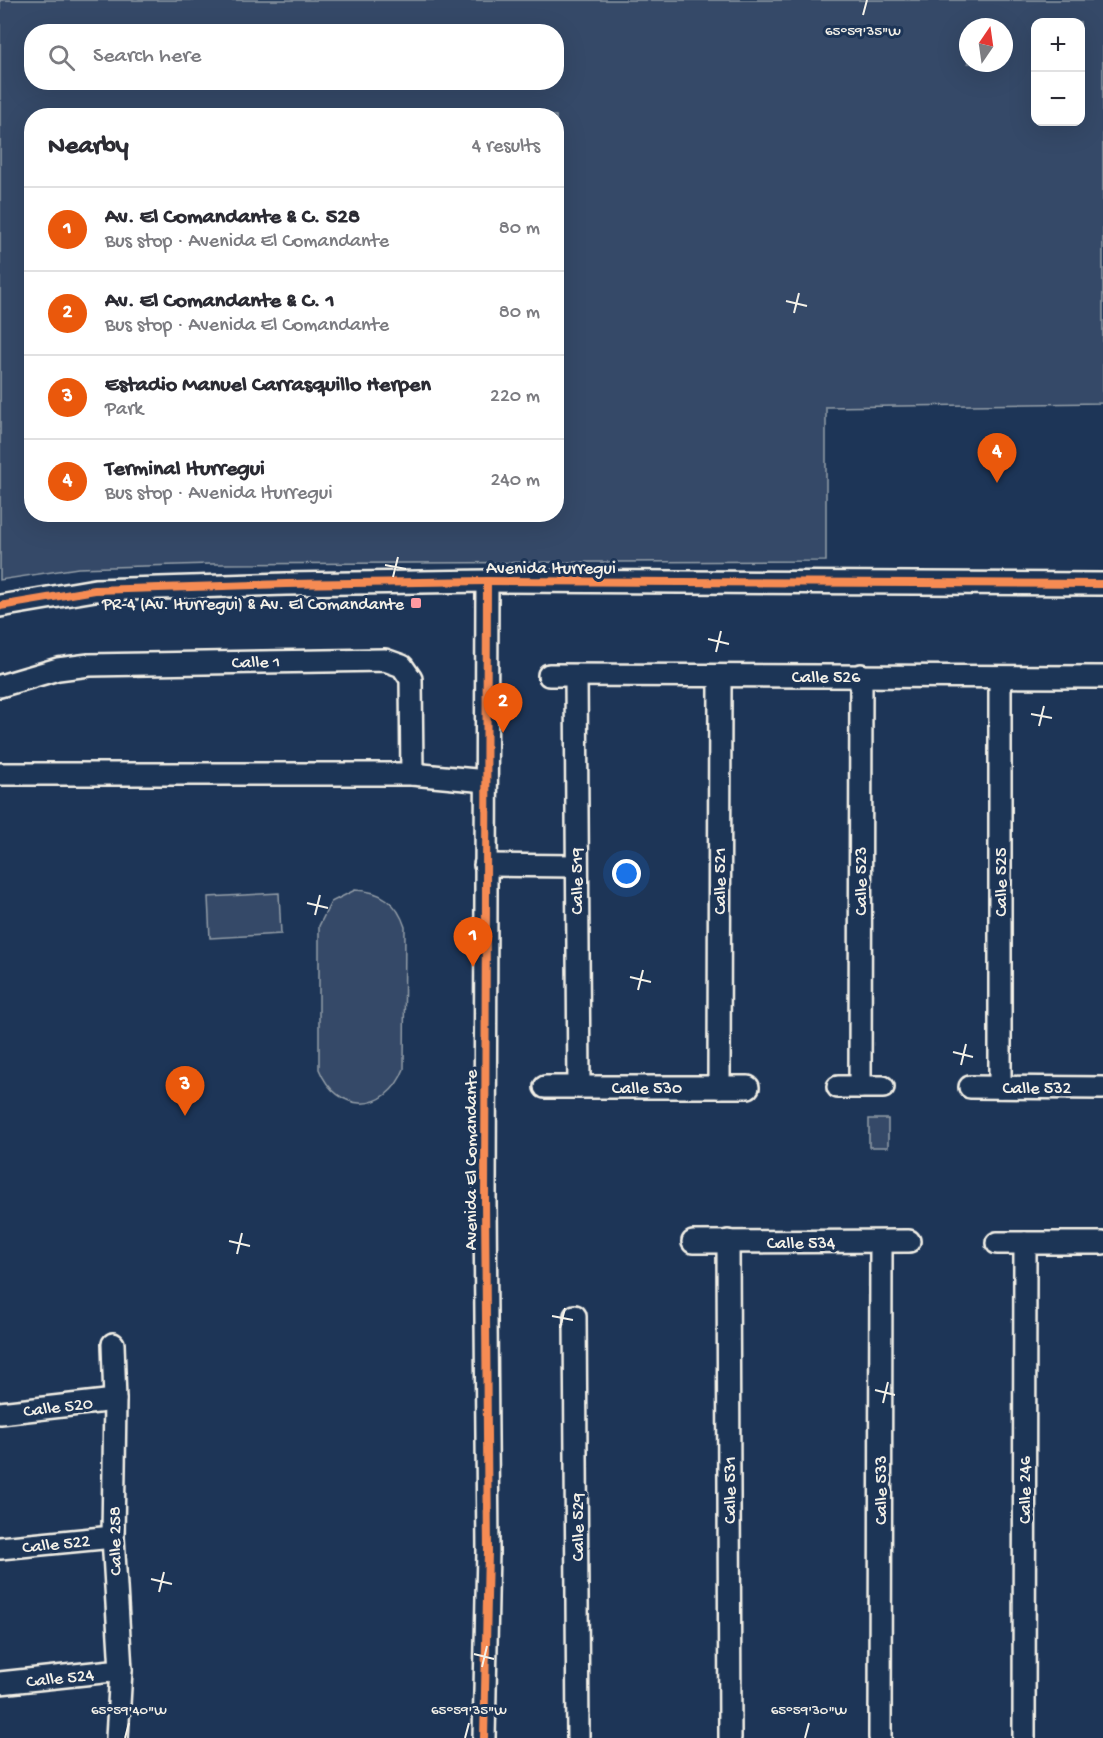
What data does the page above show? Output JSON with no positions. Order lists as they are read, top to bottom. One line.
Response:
{"streets":{"street":["Avenida Iturregui","Calle 1","Calle 526","Calle 519","Calle 521","Calle 523","Calle 525","Calle 530","Calle 532","Avenida El Comandante","Calle 534","Calle 520","Calle 531","Calle 533","Calle 246","Calle 529","Calle 258","Calle 522","Calle 524"]},"crossings":[["Avenida Iturregui","Avenida El Comandante"],["Calle 526","Calle 519"],["Calle 526","Calle 521"],["Calle 526","Calle 523"],["Calle 526","Calle 525"],["Calle 519","Calle 530"],["Calle 521","Calle 530"],["Calle 525","Calle 532"],["Calle 534","Calle 531"],["Calle 534","Calle 533"],["Calle 520","Calle 258"],["Calle 258","Calle 522"],["Calle 258","Calle 524"]],"places":{"transit":["PR-4 (Av. Iturregui) & Av. El Comandante"]},"north":"top","page":{"map_buttons":["+","−"],"search":"Search here","heading":["Nearby","4 results"],"list":[{"mark":"1","name":"Av. El Comandante & C. 528","note":"Bus stop · Avenida El Comandante","value":"80 m"},{"mark":"2","name":"Av. El Comandante & C. 1","note":"Bus stop · Avenida El Comandante","value":"80 m"},{"mark":"3","name":"Estadio Manuel Carrasquillo Herpen","note":"Park","value":"220 m"},{"mark":"4","name":"Terminal Iturregui","note":"Bus stop · Avenida Iturregui","value":"240 m"}],"pins":["4","2","1","3"]},"coordinates":["65°59'35\"W","65°59'40\"W","65°59'30\"W"]}
